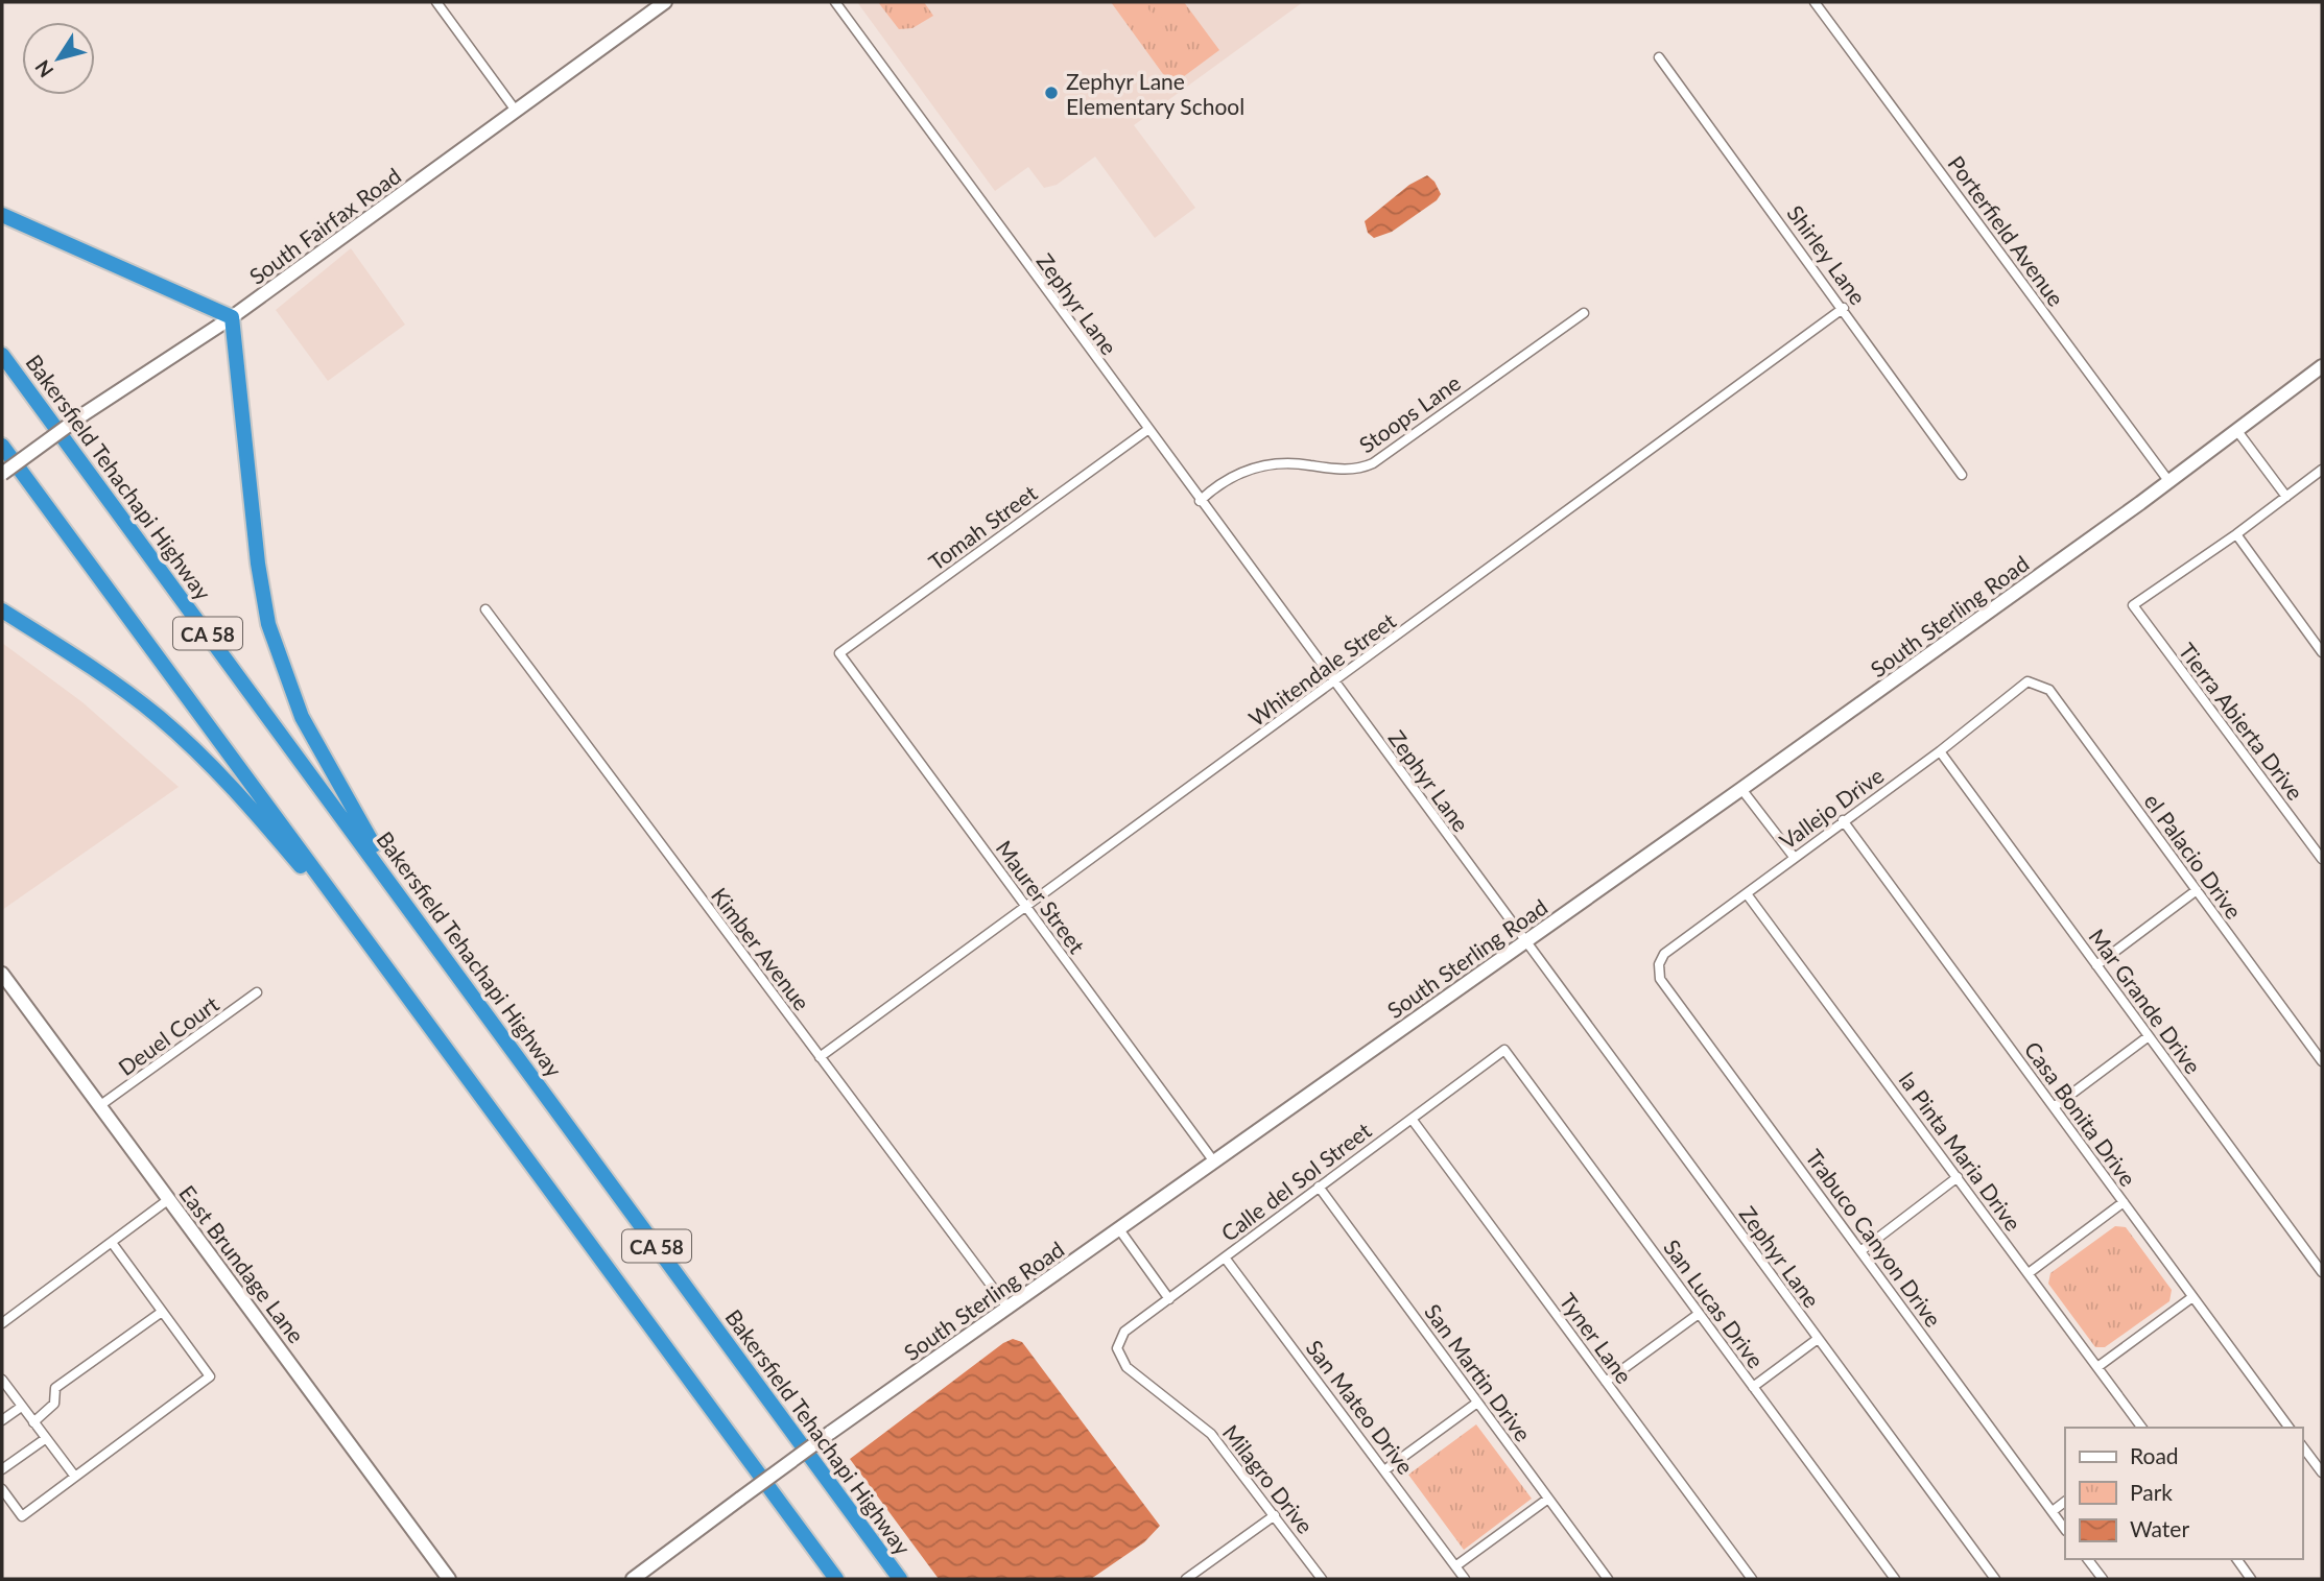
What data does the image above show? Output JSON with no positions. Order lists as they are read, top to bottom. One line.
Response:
{"streets":{"highway":["Bakersfield Tehachapi Highway","CA 58"],"street":["South Fairfax Road","Porterfield Avenue","Shirley Lane","Zephyr Lane","Stoops Lane","Tomah Street","South Sterling Road","Whitendale Street","Tierra Abierta Drive","Vallejo Drive","el Palacio Drive","Maurer Street","Kimber Avenue","Mar Grande Drive","Deuel Court","Casa Bonita Drive","la Pinta Maria Drive","Calle del Sol Street","Trabuco Canyon Drive","East Brundage Lane","San Lucas Drive","Tyner Lane","San Martin Drive","San Mateo Drive","Milagro Drive"]},"crossings":[["Porterfield Avenue","South Sterling Road"],["Shirley Lane","Whitendale Street"],["Zephyr Lane","Stoops Lane"],["Zephyr Lane","Tomah Street"],["Zephyr Lane","South Sterling Road"],["Zephyr Lane","Whitendale Street"],["Tomah Street","Maurer Street"],["South Sterling Road","Maurer Street"],["South Sterling Road","Kimber Avenue"],["Whitendale Street","Maurer Street"],["Whitendale Street","Kimber Avenue"],["Vallejo Drive","el Palacio Drive"],["Vallejo Drive","Mar Grande Drive"],["Vallejo Drive","Casa Bonita Drive"],["Vallejo Drive","la Pinta Maria Drive"],["Vallejo Drive","Trabuco Canyon Drive"],["Deuel Court","East Brundage Lane"],["Calle del Sol Street","San Lucas Drive"],["Calle del Sol Street","Tyner Lane"],["Calle del Sol Street","San Martin Drive"],["Calle del Sol Street","San Mateo Drive"],["Calle del Sol Street","Milagro Drive"]],"places":["Zephyr Lane Elementary School"],"legend":["Road","Park","Water"],"north":"bottom left"}
